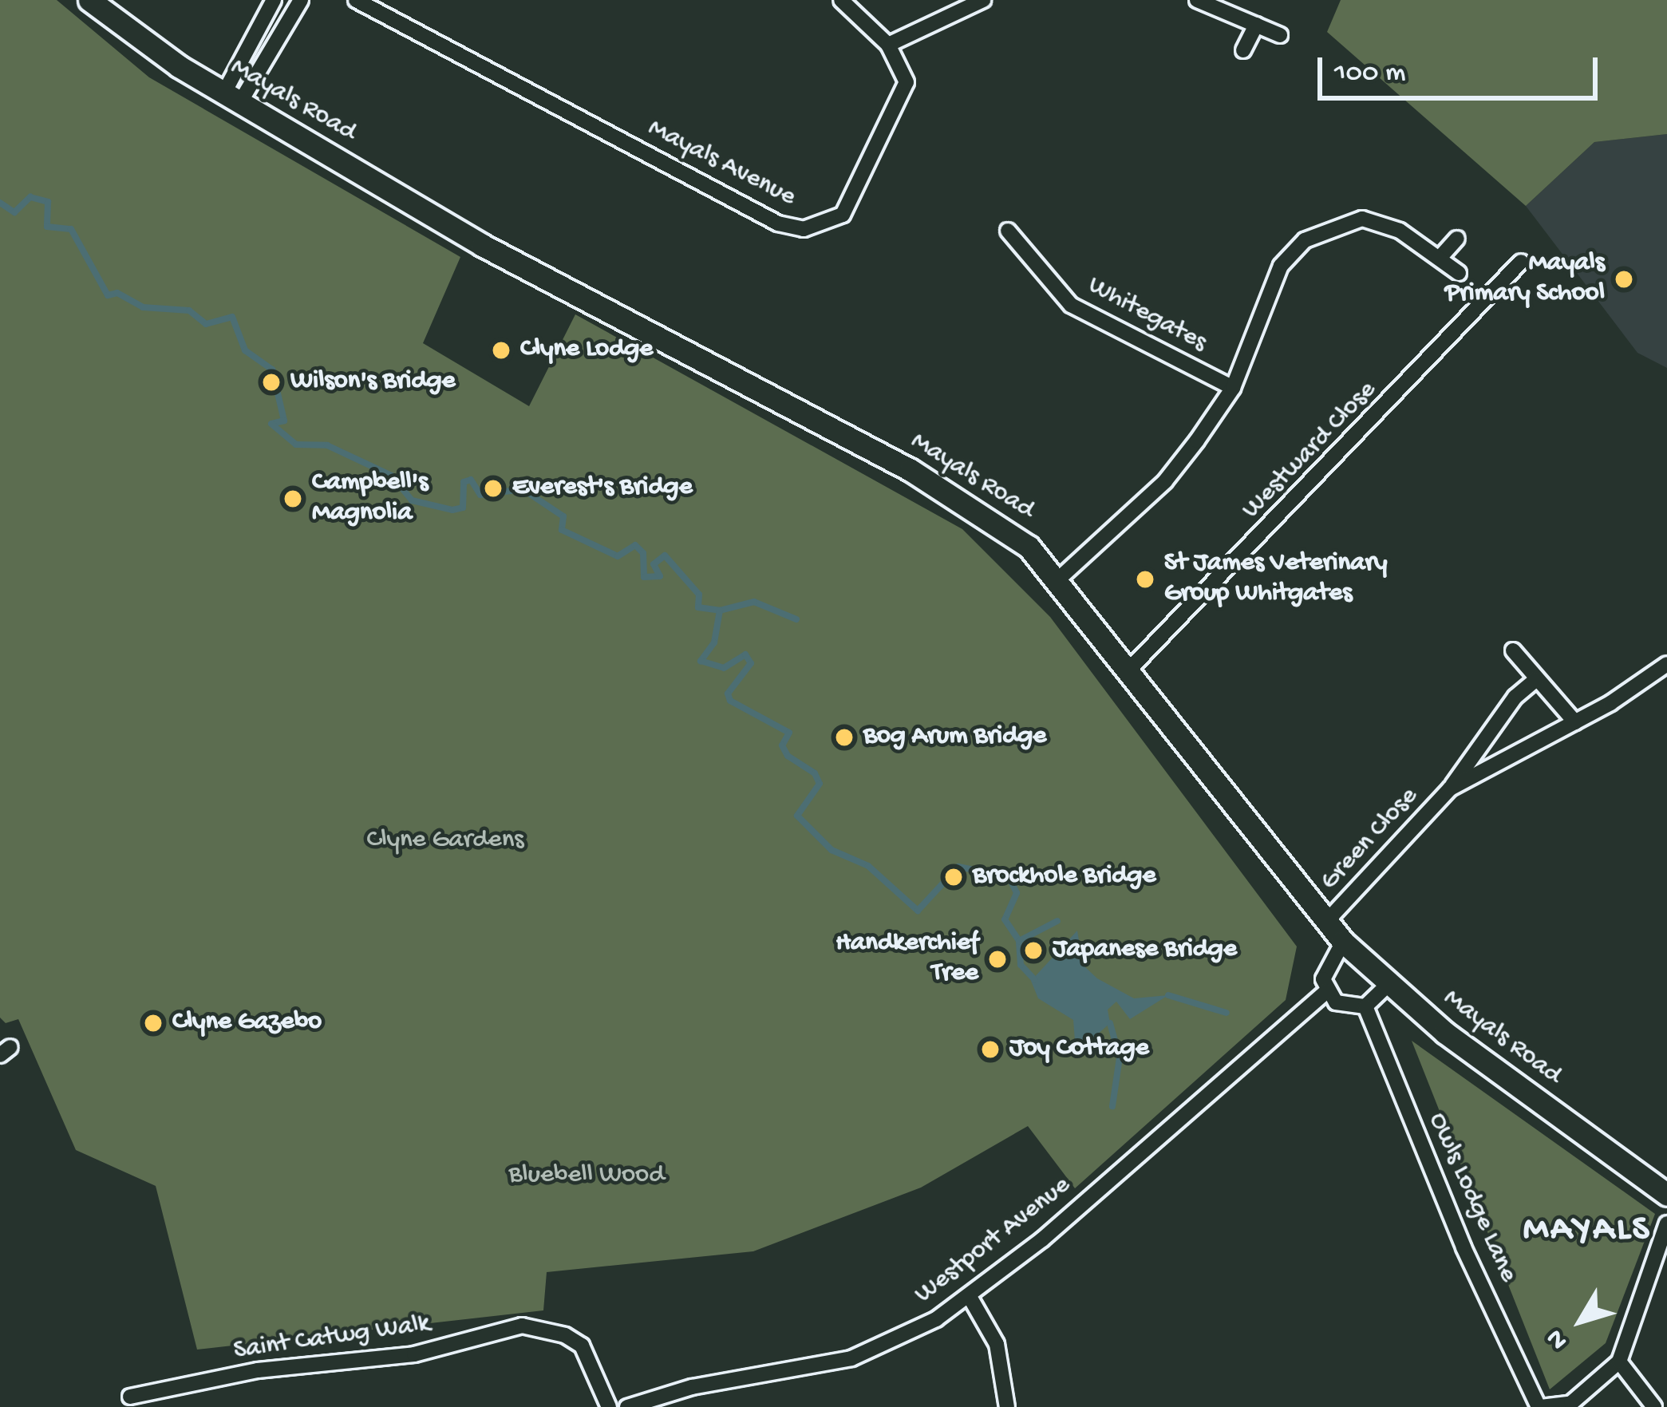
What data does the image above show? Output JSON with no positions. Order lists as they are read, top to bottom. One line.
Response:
{"streets":{"main road":["Mayals Road"],"street":["Mayals Avenue","Whitegates","Westward Close","Green Close","Owls Lodge Lane","Westport Avenue","Saint Catwg Walk"]},"crossings":[["Mayals Road","Westward Close"],["Mayals Road","Green Close"]],"districts":["MAYALS"],"parks":["Clyne Gardens","Bluebell Wood"],"places":["Mayals Primary School","Clyne Lodge","Wilson's Bridge","Everest's Bridge","Campbell's Magnolia","St James Veterinary Group Whitgates","Bog Arum Bridge","Brockhole Bridge","Japanese Bridge","Handkerchief Tree","Clyne Gazebo","Joy Cottage"],"scale_bar":"100 m","north":"bottom left"}
